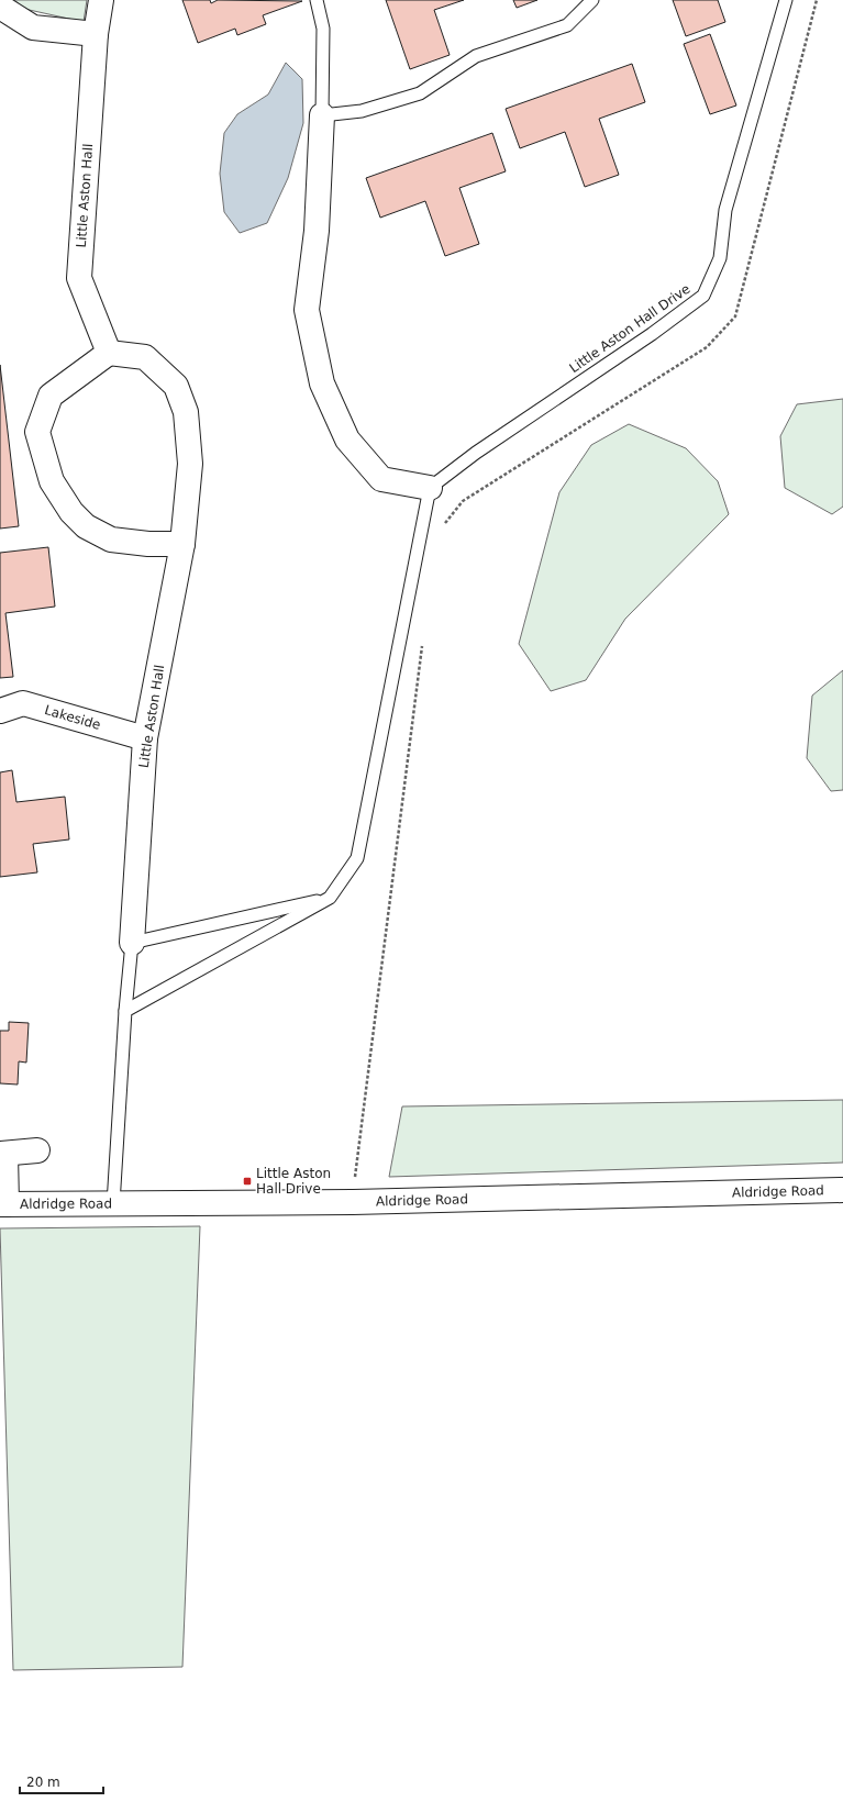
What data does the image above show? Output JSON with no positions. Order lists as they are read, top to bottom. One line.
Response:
{"streets":{"street":["Little Aston Hall","Lakeside","Aldridge Road"],"lane":["Little Aston Hall Drive"]},"crossings":[["Little Aston Hall","Lakeside"]],"places":{"transit":["Little Aston Hall Drive"]},"scale_bar":"20 m"}
